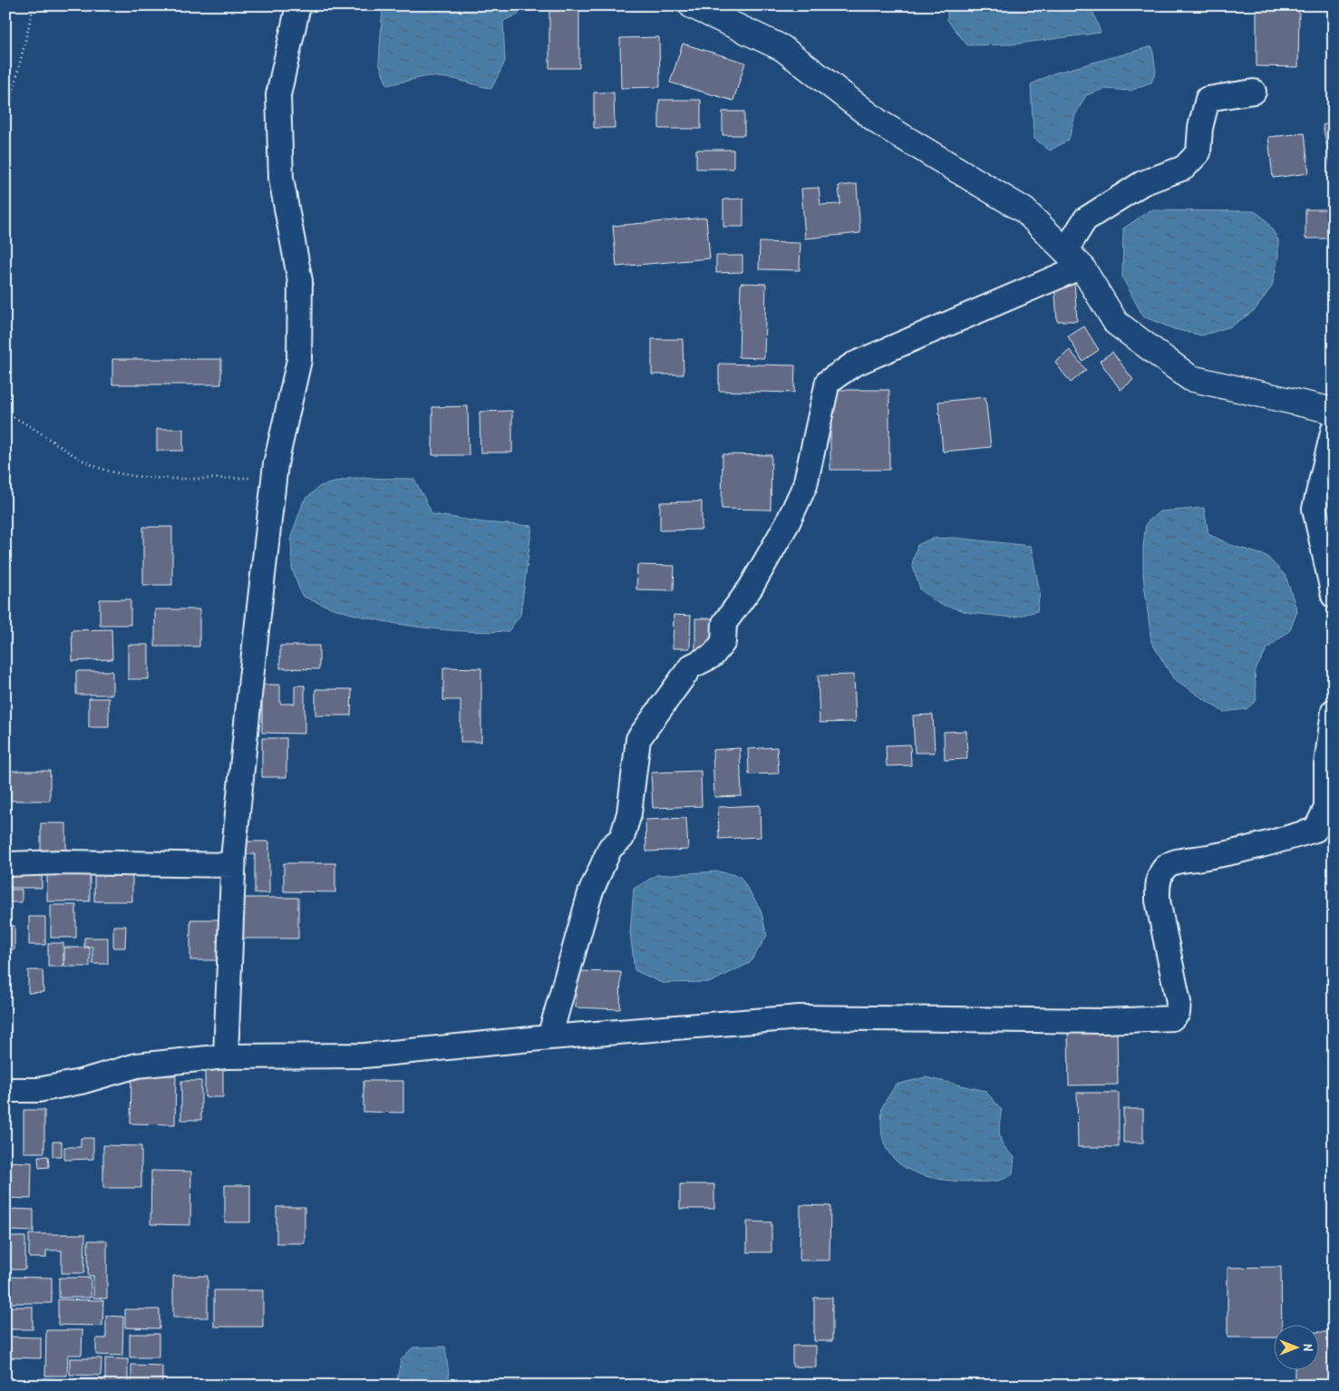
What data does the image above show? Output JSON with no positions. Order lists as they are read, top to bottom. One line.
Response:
{"north":"right"}
